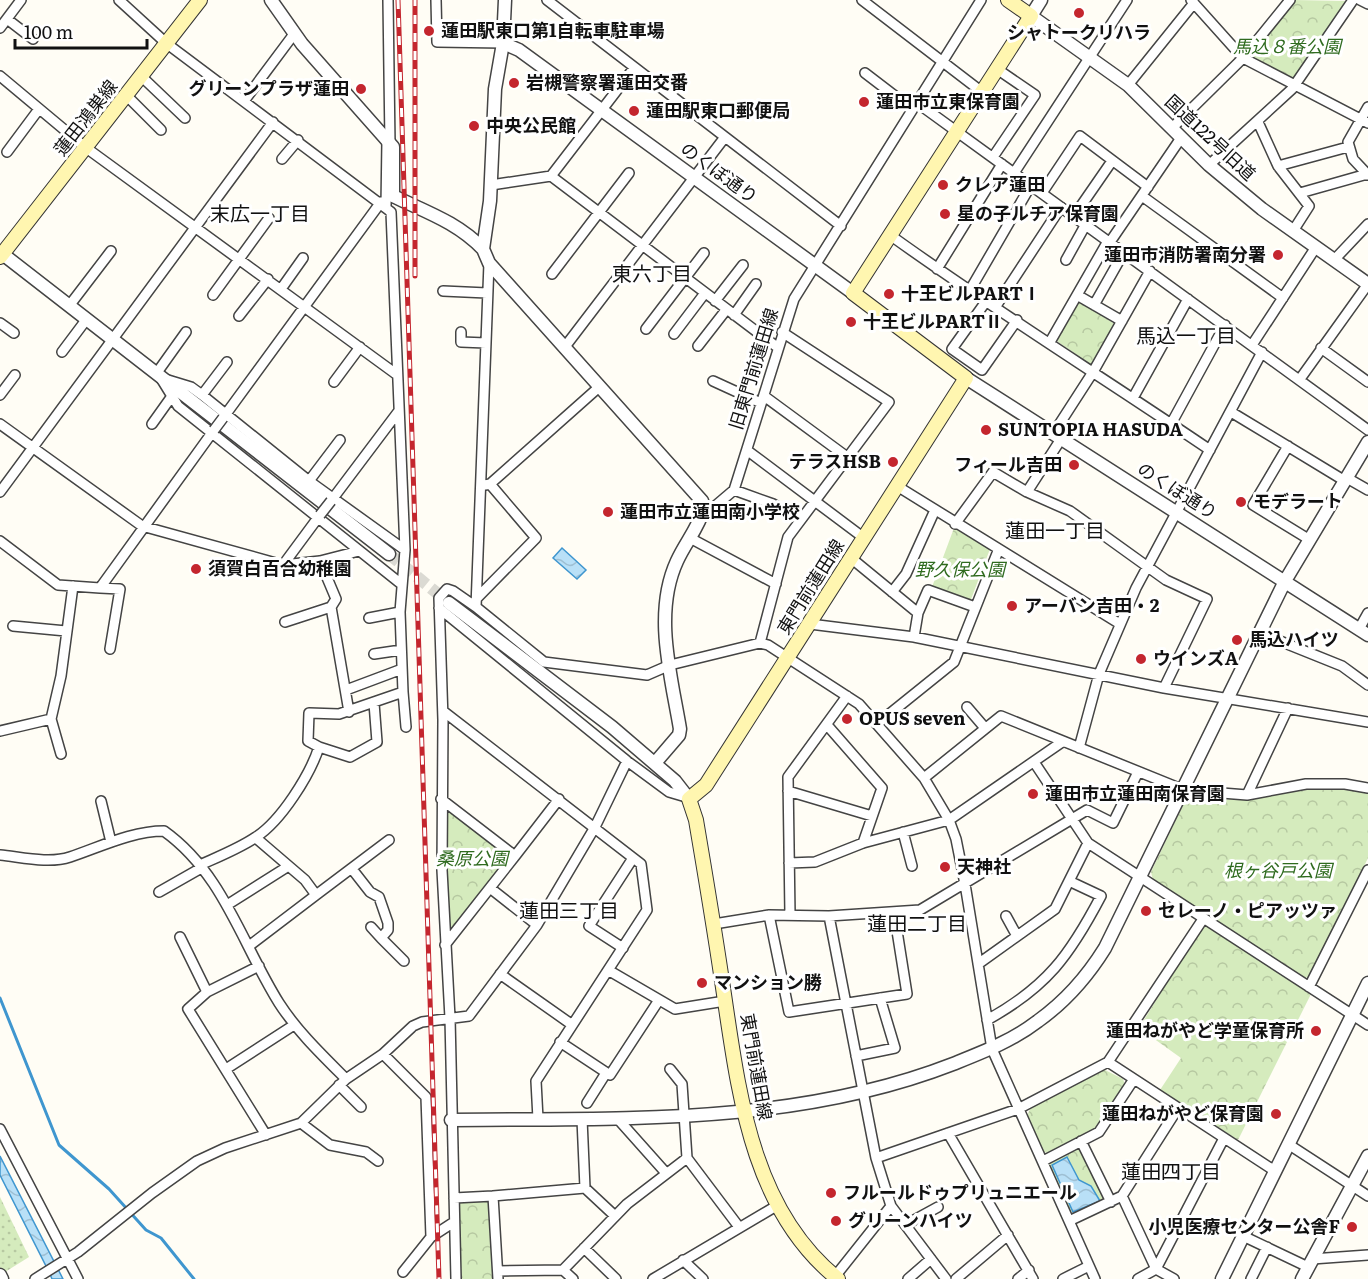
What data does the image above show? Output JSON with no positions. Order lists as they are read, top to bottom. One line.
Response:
{"streets":{"main road":["蓮田鴻巣線","東門前蓮田線"],"street":["国道122号旧道","のくぼ通り","旧東門前蓮田線"]},"crossings":[["のくぼ通り","旧東門前蓮田線"],["のくぼ通り","東門前蓮田線"]],"districts":["末広一丁目","東六丁目","馬込一丁目","蓮田一丁目","蓮田三丁目","蓮田二丁目","蓮田四丁目"],"parks":["馬込８番公園","野久保公園","桑原公園","根ヶ谷戸公園"],"places":["シャトークリハラ","蓮田駅東口第1自転車駐車場","岩槻警察署蓮田交番","グリーンプラザ蓮田","蓮田市立東保育園","蓮田駅東口郵便局","中央公民館","クレア蓮田","星の子ルチア保育園","蓮田市消防署南分署","十王ビルPARTⅠ","十王ビルPARTⅡ","SUNTOPIA HASUDA","テラスHSB","フィール吉田","モデラート","蓮田市立蓮田南小学校","須賀白百合幼稚園","アーバン吉田・2","馬込ハイツ","ウインズA","OPUS seven","蓮田市立蓮田南保育園","天神社","セレーノ・ピアッツァ","マンション勝","蓮田ねがやど学童保育所","蓮田ねがやど保育園","フルールドゥプリュニエール","グリーンハイツ","小児医療センター公舎F"],"scale_bar":"100 m"}
